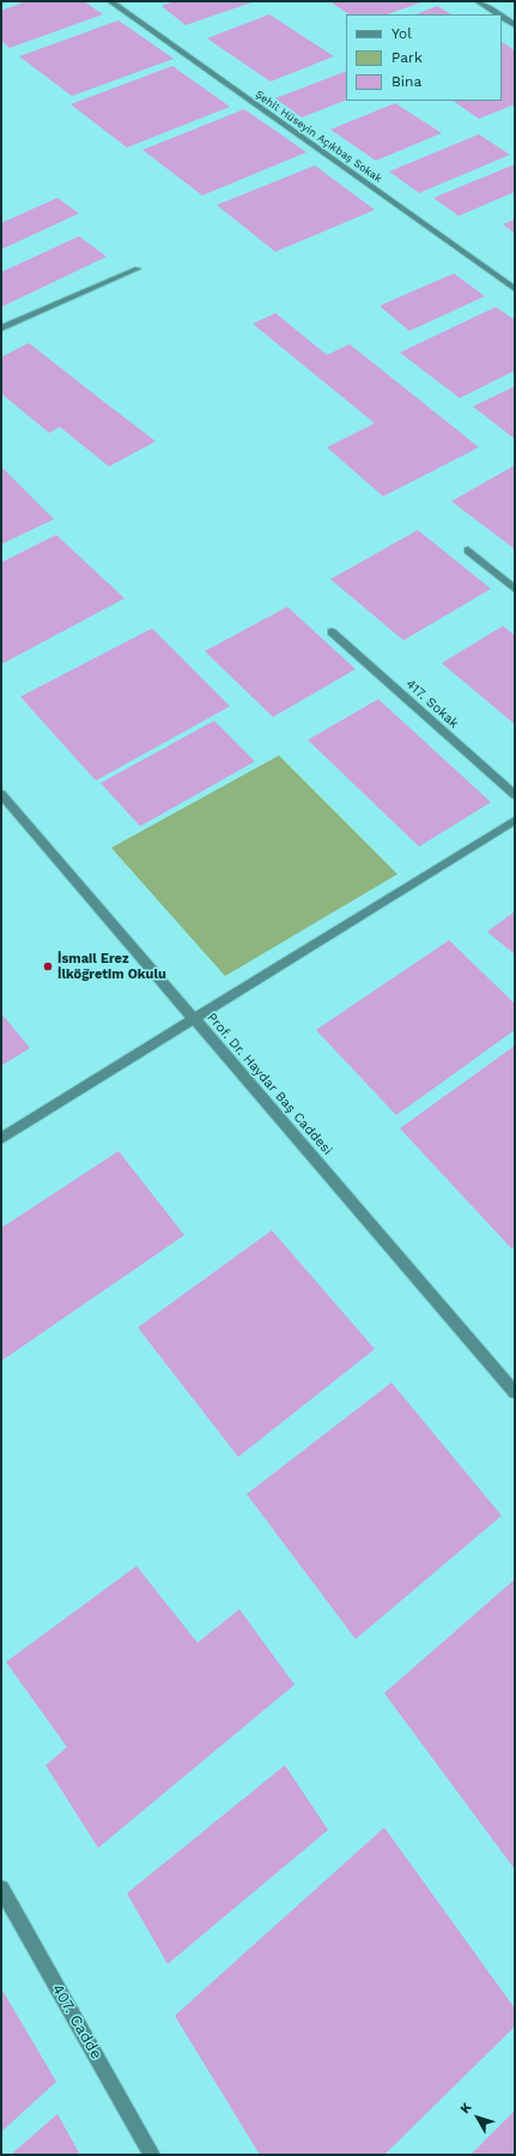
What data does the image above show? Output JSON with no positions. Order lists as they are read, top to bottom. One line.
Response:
{"streets":{"street":["Şehit Hüseyin Açıkbaş Sokak","417. Sokak","Prof. Dr. Haydar Baş Caddesi","407. Cadde"]},"places":["İsmail Erez İlköğretim Okulu"],"legend":["Yol","Park","Bina"],"north":"top left"}
